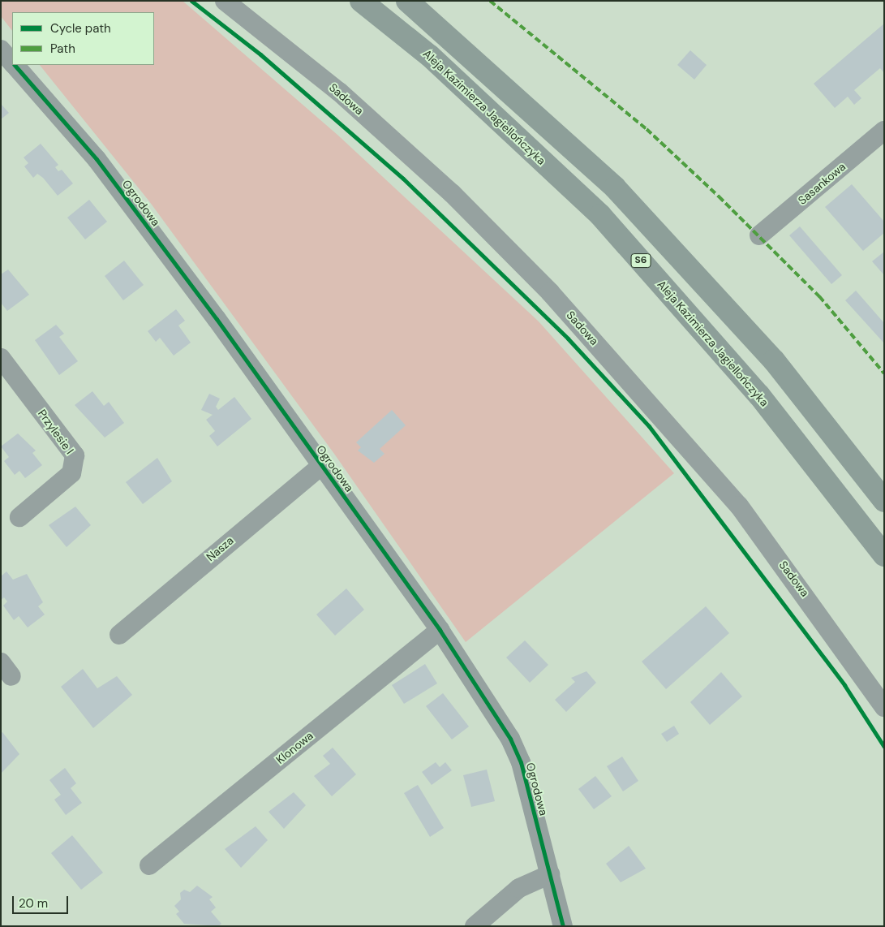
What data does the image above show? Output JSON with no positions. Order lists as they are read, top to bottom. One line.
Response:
{"streets":{"highway":["Aleja Kazimierza Jagiellończyka","S6"],"street":["Sadowa","Sasankowa","Ogrodowa","Przylesie I","Nasza","Klonowa"]},"crossings":[["Ogrodowa","Nasza"],["Ogrodowa","Klonowa"]],"legend":["Cycle path","Path"],"scale_bar":"20 m"}
